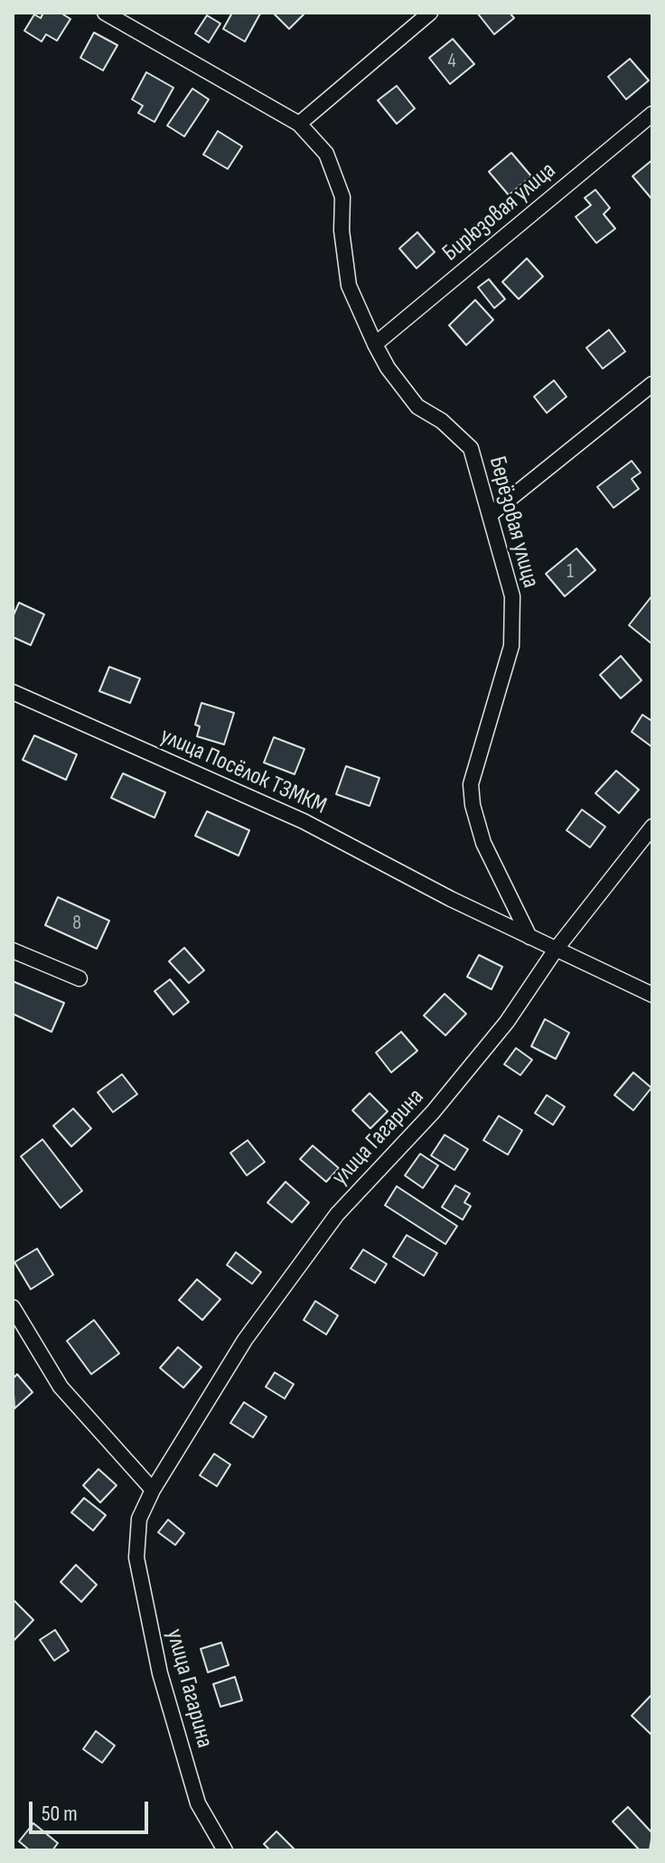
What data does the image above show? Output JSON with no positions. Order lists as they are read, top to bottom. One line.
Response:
{"streets":{"street":["Бирюзовая улица","Берёзовая улица","улица Посёлок ТЗМКМ","улица Гагарина"]},"crossings":[["Бирюзовая улица","Берёзовая улица"],["Берёзовая улица","улица Посёлок ТЗМКМ"],["улица Посёлок ТЗМКМ","улица Гагарина"]],"house_numbers":["4","1","8"],"scale_bar":"50 m"}
